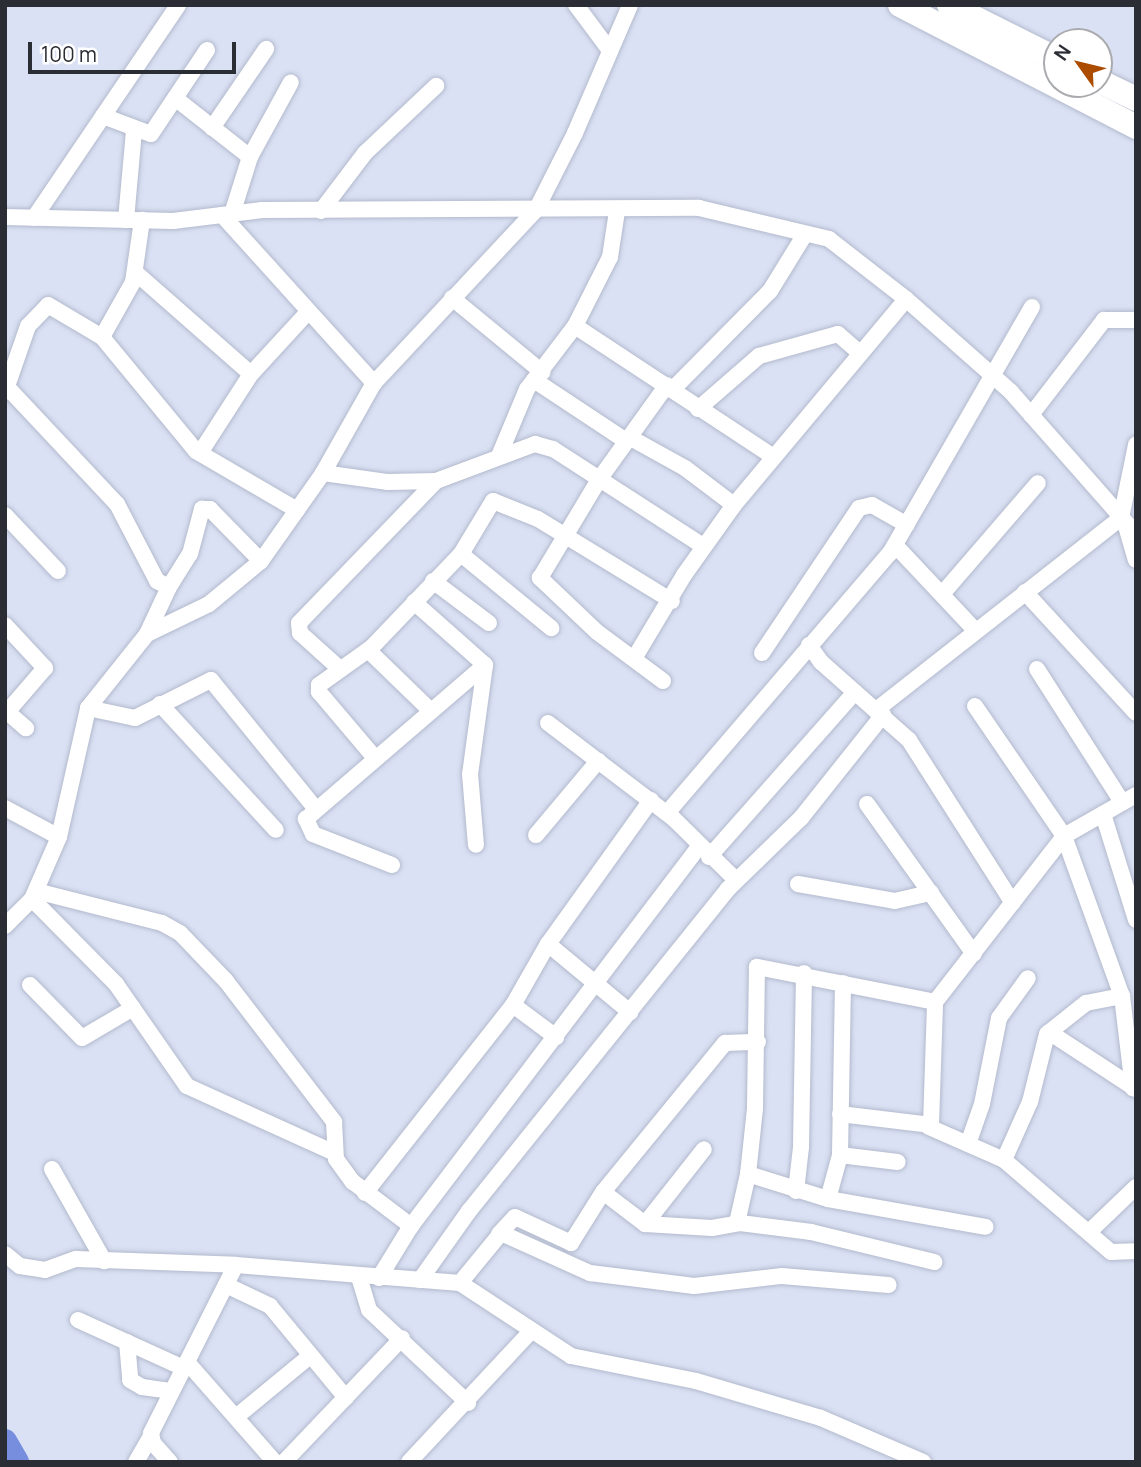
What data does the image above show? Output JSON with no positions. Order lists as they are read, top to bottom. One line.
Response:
{"scale_bar":"100 m","north":"top left"}
